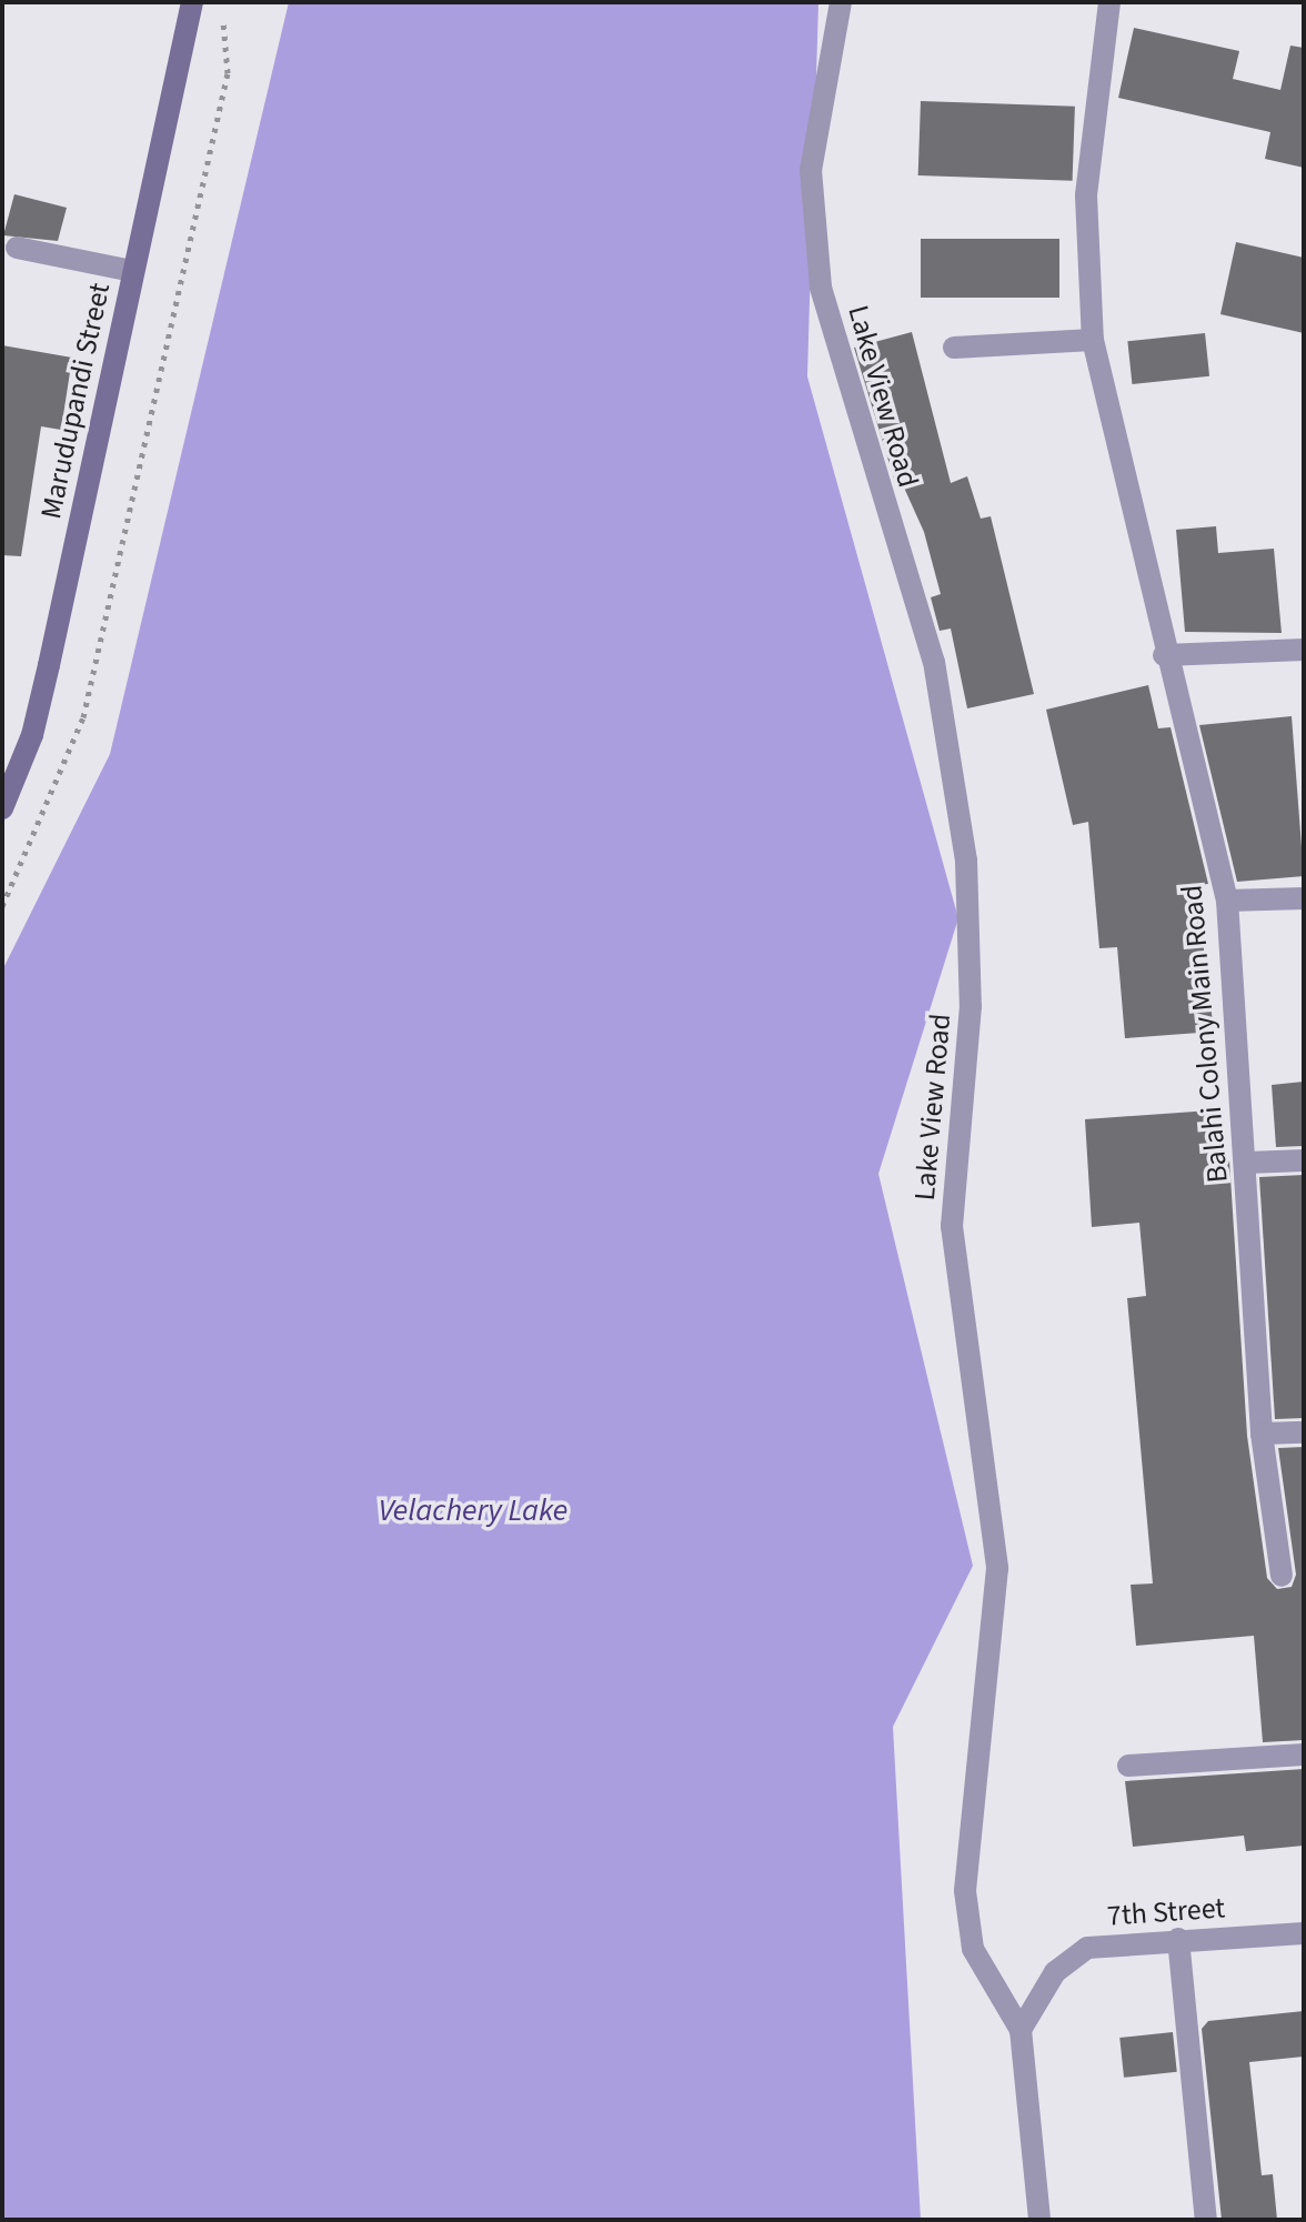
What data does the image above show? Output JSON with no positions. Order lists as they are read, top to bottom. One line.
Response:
{"streets":{"street":["Lake View Road","Marudupandi Street","Balahi Colony Main Road","7th Street"]},"crossings":[["Lake View Road","7th Street"]],"water":["Velachery Lake"]}
